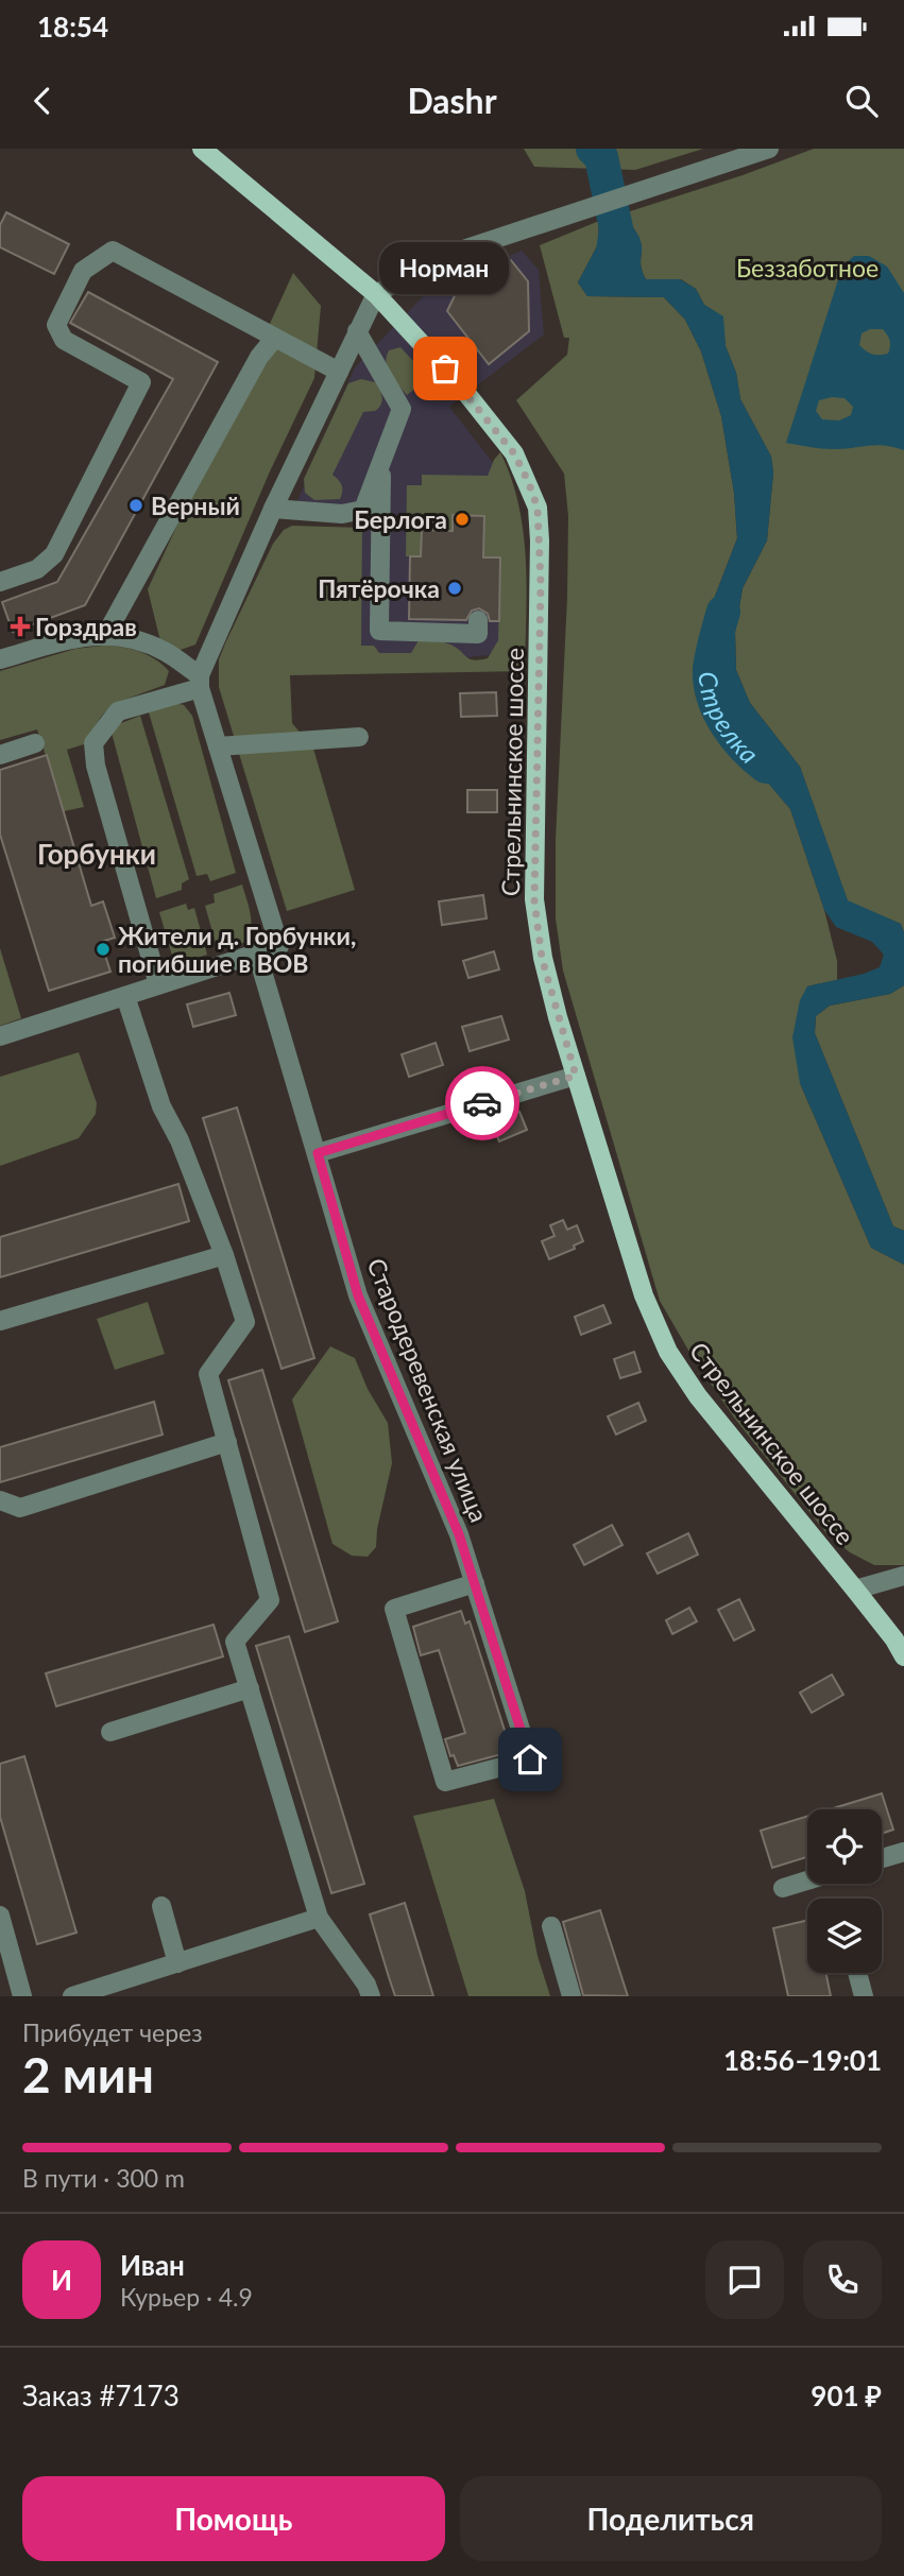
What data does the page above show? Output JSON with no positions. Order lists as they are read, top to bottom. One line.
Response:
{"streets":{"main road":["Стрельнинское шоссе"],"street":["Стародеревенская улица"]},"districts":["Горбунки"],"water":["Стрелка"],"parks":["Беззаботное"],"places":{"other":["Норман","Верный","Берлога","Пятёрочка","Жители д. Горбунки, погибшие в ВОВ"],"health":["Горздрав"]},"page":{"status":"18:54","header":"Dashr","bubble":"Норман","heading":["2 мин","Прибудет через","18:56–19:01"],"panel":["Иван","Курьер · 4.9","Заказ #7173","901 ₽"],"bar":"В пути · 300 m","round":"И","buttons":["Помощь","Поделиться"]}}
